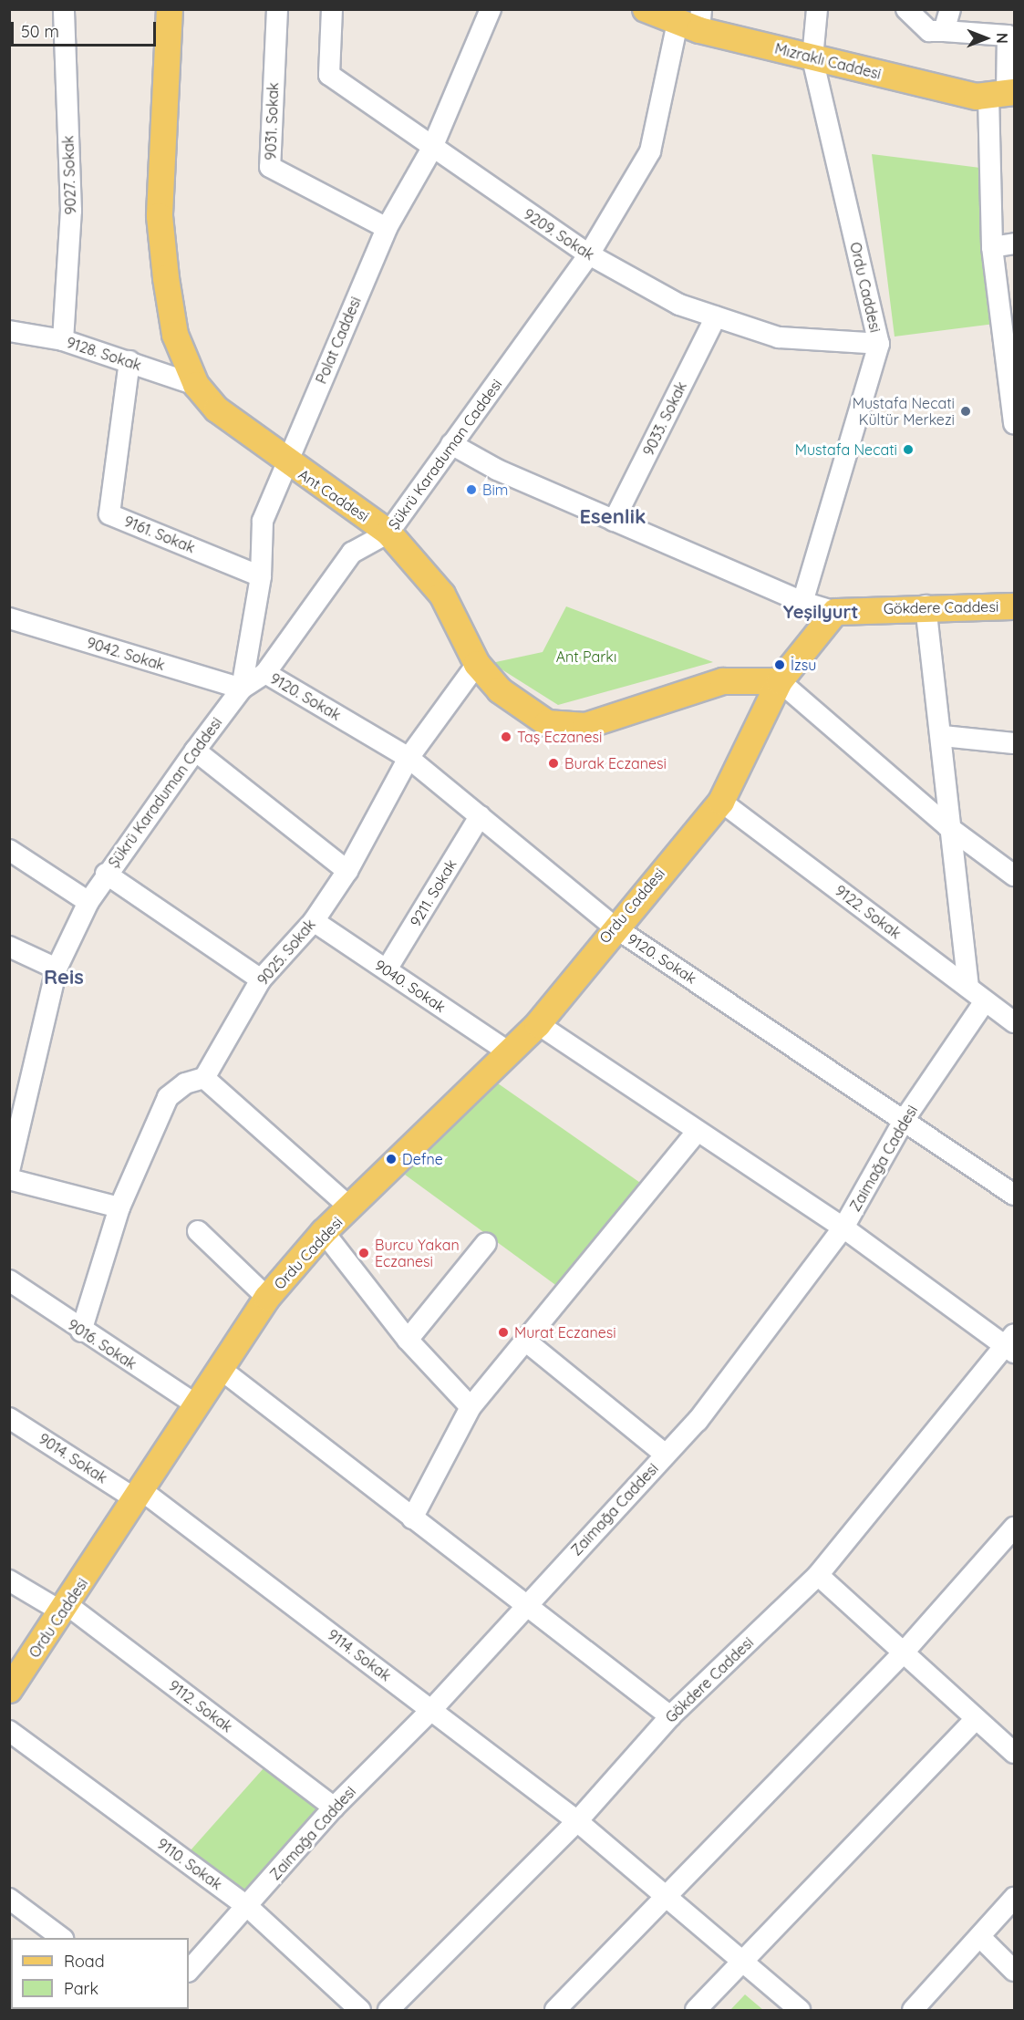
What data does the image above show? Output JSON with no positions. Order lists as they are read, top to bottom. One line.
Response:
{"streets":{"main road":["Mızraklı Caddesi","Ordu Caddesi","Ant Caddesi","Gökdere Caddesi"],"street":["9031. Sokak","9027. Sokak","9209. Sokak","Polat Caddesi","9128. Sokak","9033. Sokak","Şükrü Karaduman Caddesi","9161. Sokak","9042. Sokak","9120. Sokak","9211. Sokak","9122. Sokak","9025. Sokak","9040. Sokak","Zaimağa Caddesi","9016. Sokak","9014. Sokak","9114. Sokak","9112. Sokak","9110. Sokak"]},"crossings":[["Mızraklı Caddesi","Ordu Caddesi"],["Mızraklı Caddesi","Şükrü Karaduman Caddesi"],["9031. Sokak","Polat Caddesi"],["9027. Sokak","9128. Sokak"],["9209. Sokak","Ordu Caddesi"],["9209. Sokak","Polat Caddesi"],["9209. Sokak","9033. Sokak"],["9209. Sokak","Şükrü Karaduman Caddesi"],["Ordu Caddesi","Ant Caddesi"],["Ordu Caddesi","Gökdere Caddesi"],["Ordu Caddesi","9120. Sokak"],["Ordu Caddesi","9122. Sokak"],["Ordu Caddesi","9040. Sokak"],["Ordu Caddesi","9016. Sokak"],["Ordu Caddesi","9014. Sokak"],["Ordu Caddesi","9114. Sokak"],["Ordu Caddesi","9112. Sokak"],["Polat Caddesi","Şükrü Karaduman Caddesi"],["Polat Caddesi","Ant Caddesi"],["Polat Caddesi","9161. Sokak"],["Polat Caddesi","9042. Sokak"],["9128. Sokak","Ant Caddesi"],["9128. Sokak","9161. Sokak"],["Şükrü Karaduman Caddesi","Ant Caddesi"],["Şükrü Karaduman Caddesi","9042. Sokak"],["Şükrü Karaduman Caddesi","9120. Sokak"],["Ant Caddesi","9025. Sokak"],["Gökdere Caddesi","9114. Sokak"],["9120. Sokak","9211. Sokak"],["9120. Sokak","9025. Sokak"],["9120. Sokak","Zaimağa Caddesi"],["9211. Sokak","9040. Sokak"],["9122. Sokak","Zaimağa Caddesi"],["9025. Sokak","9040. Sokak"],["Zaimağa Caddesi","9114. Sokak"],["Zaimağa Caddesi","9112. Sokak"],["Zaimağa Caddesi","9110. Sokak"],["9014. Sokak","9114. Sokak"]],"districts":["Esenlik","Yeşilyurt","Reis"],"parks":["Ant Parkı"],"places":["Mustafa Necati Kültür Merkezi","Mustafa Necati","Bim","İzsu","Taş Eczanesi","Burak Eczanesi","Defne","Burcu Yakan Eczanesi","Murat Eczanesi"],"legend":["Road","Park"],"scale_bar":"50 m","north":"right"}
